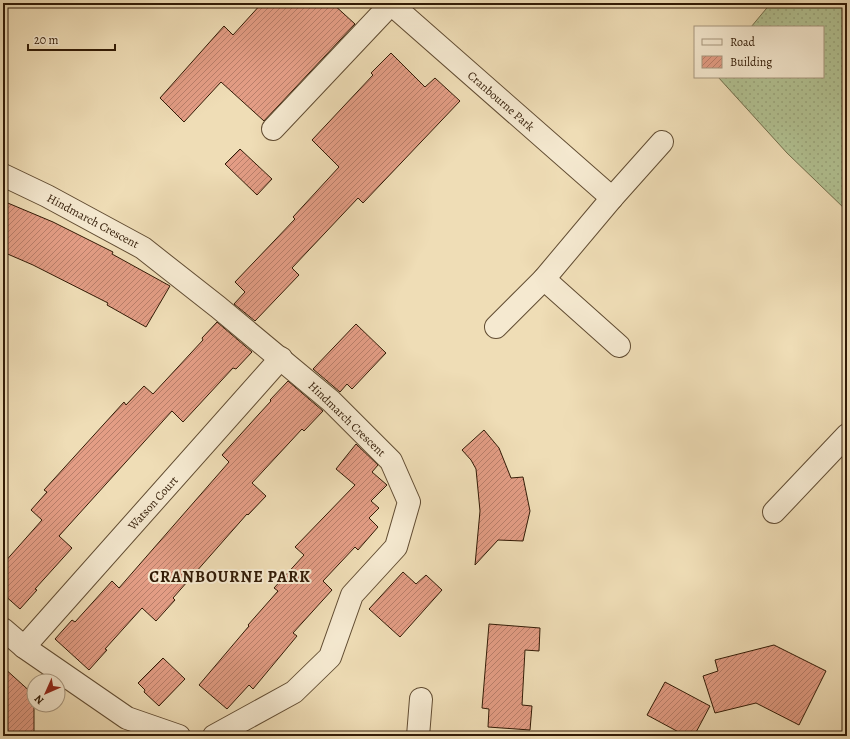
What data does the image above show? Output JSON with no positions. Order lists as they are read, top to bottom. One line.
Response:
{"streets":{"street":["Cranbourne Park","Hindmarch Crescent","Watson Court"]},"crossings":[["Hindmarch Crescent","Watson Court"]],"districts":["CRANBOURNE PARK"],"legend":["Road","Building"],"scale_bar":"20 m","north":"bottom left"}
